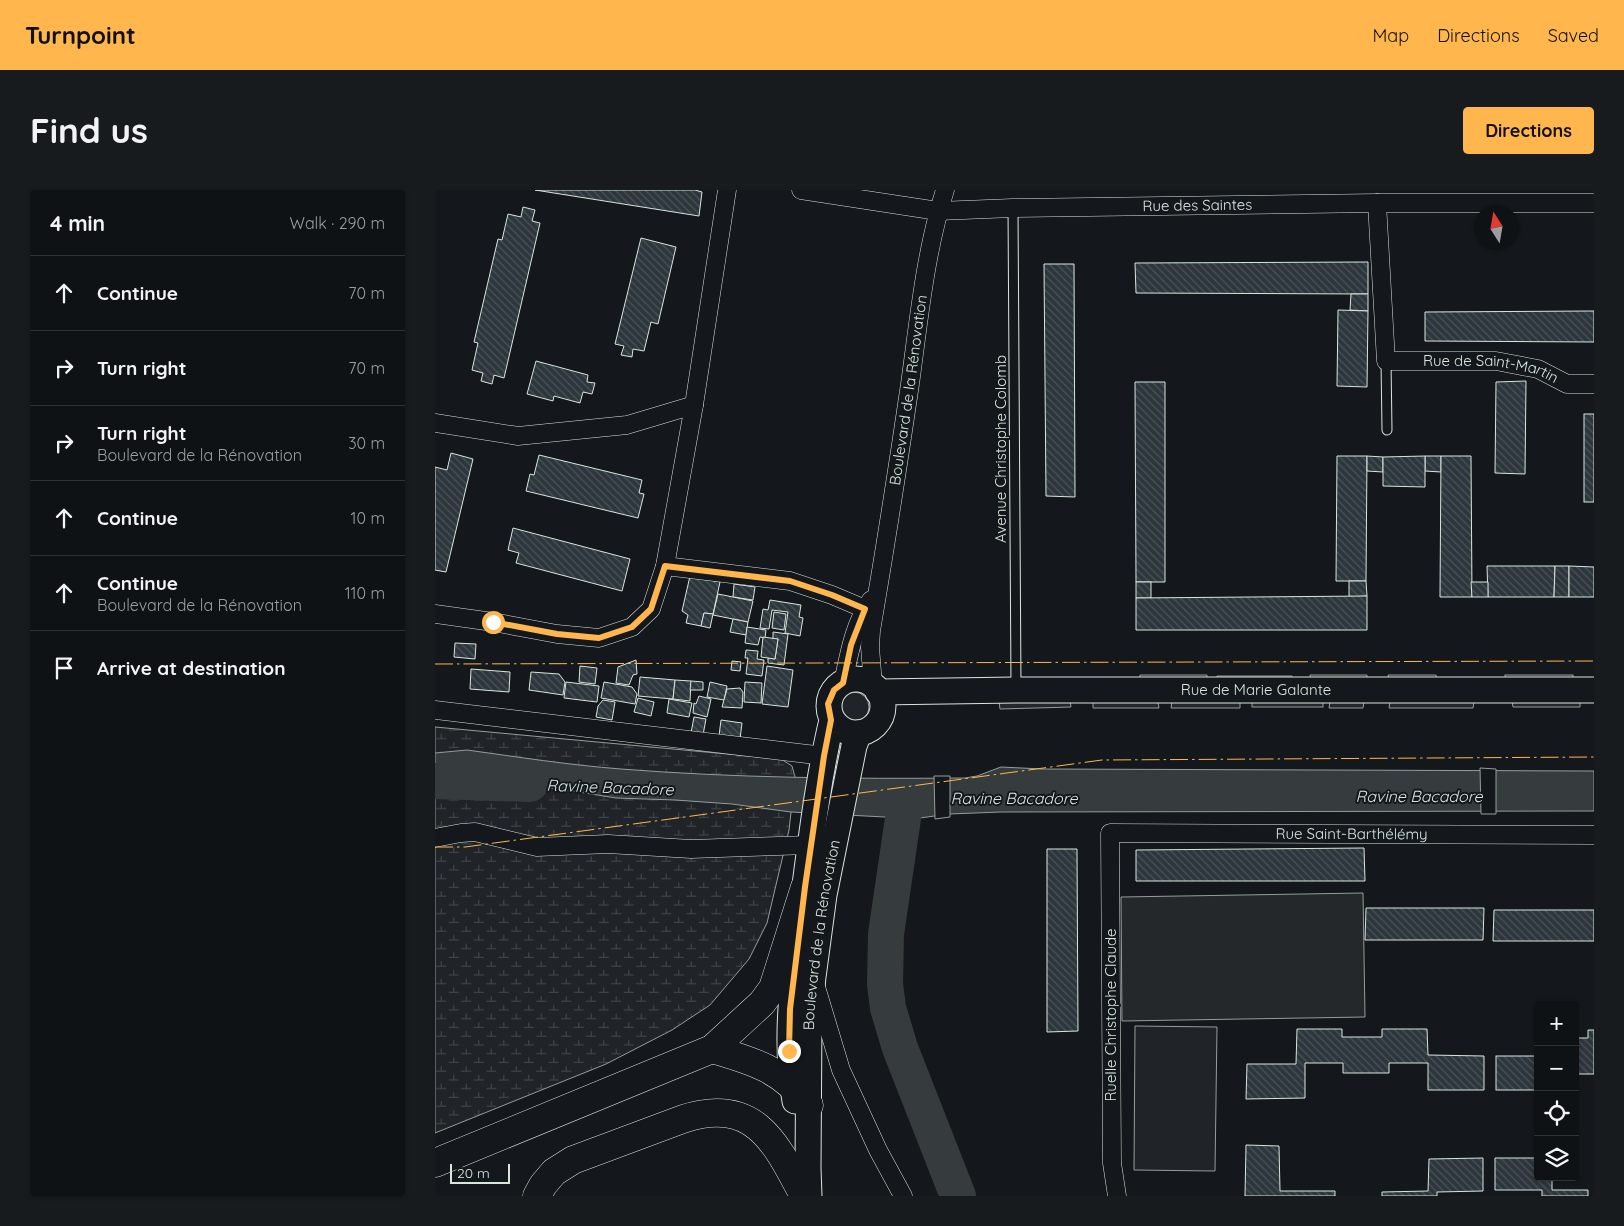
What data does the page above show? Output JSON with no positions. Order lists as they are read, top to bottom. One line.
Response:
{"streets":{"main road":["Boulevard de la Rénovation","Rue de Marie Galante"],"street":["Rue des Saintes","Rue de Saint-Martin","Rue Saint-Barthélémy","Ruelle Christophe Claude"],"lane":["Avenue Christophe Colomb"]},"crossings":[["Rue des Saintes","Boulevard de la Rénovation"],["Rue des Saintes","Avenue Christophe Colomb"],["Boulevard de la Rénovation","Rue de Marie Galante"],["Avenue Christophe Colomb","Rue de Marie Galante"],["Rue Saint-Barthélémy","Ruelle Christophe Claude"]],"water":["Ravine Bacadore"],"scale_bar":"20 m","north":"top","page":{"header":"Turnpoint","nav":["Map","Directions","Saved"],"buttons":"Directions","title":"Find us","heading":["4 min","Walk · 290 m"],"list":[["Continue","70 m"],["Turn right","70 m"],["Turn right","Boulevard de la Rénovation","30 m"],["Continue","10 m"],["Continue","Boulevard de la Rénovation","110 m"],"Arrive at destination"],"map_buttons":["+","−"],"scale":"20 m"}}
